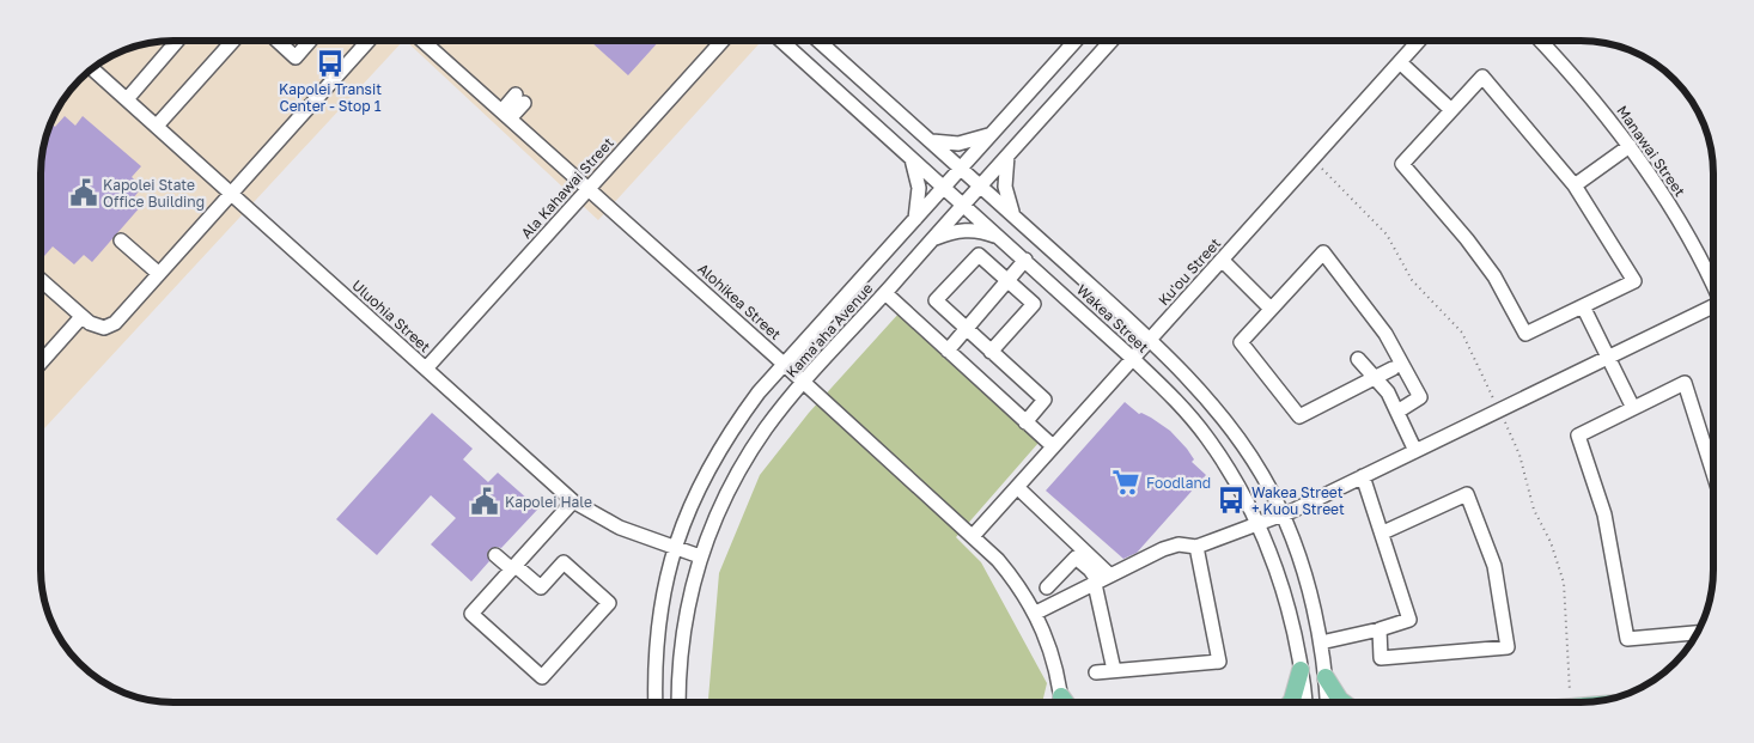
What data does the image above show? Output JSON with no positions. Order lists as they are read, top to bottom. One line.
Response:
{"streets":{"street":["Manawai Street","Ala Kahawai Street","Ku'ou Street","Alohikea Street","Uluohia Street","Wakea Street","Kama'aha Avenue"]},"crossings":[["Ala Kahawai Street","Alohikea Street"],["Ala Kahawai Street","Uluohia Street"],["Ku'ou Street","Alohikea Street"],["Ku'ou Street","Wakea Street"],["Alohikea Street","Kama'aha Avenue"],["Uluohia Street","Kama'aha Avenue"],["Wakea Street","Kama'aha Avenue"]],"places":{"bus stop":["Kapolei Transit Center - Stop 1","Wakea Street + Kuou Street"],"public building":["Kapolei State Office Building","Kapolei Hale"],"supermarket":["Foodland"]}}
